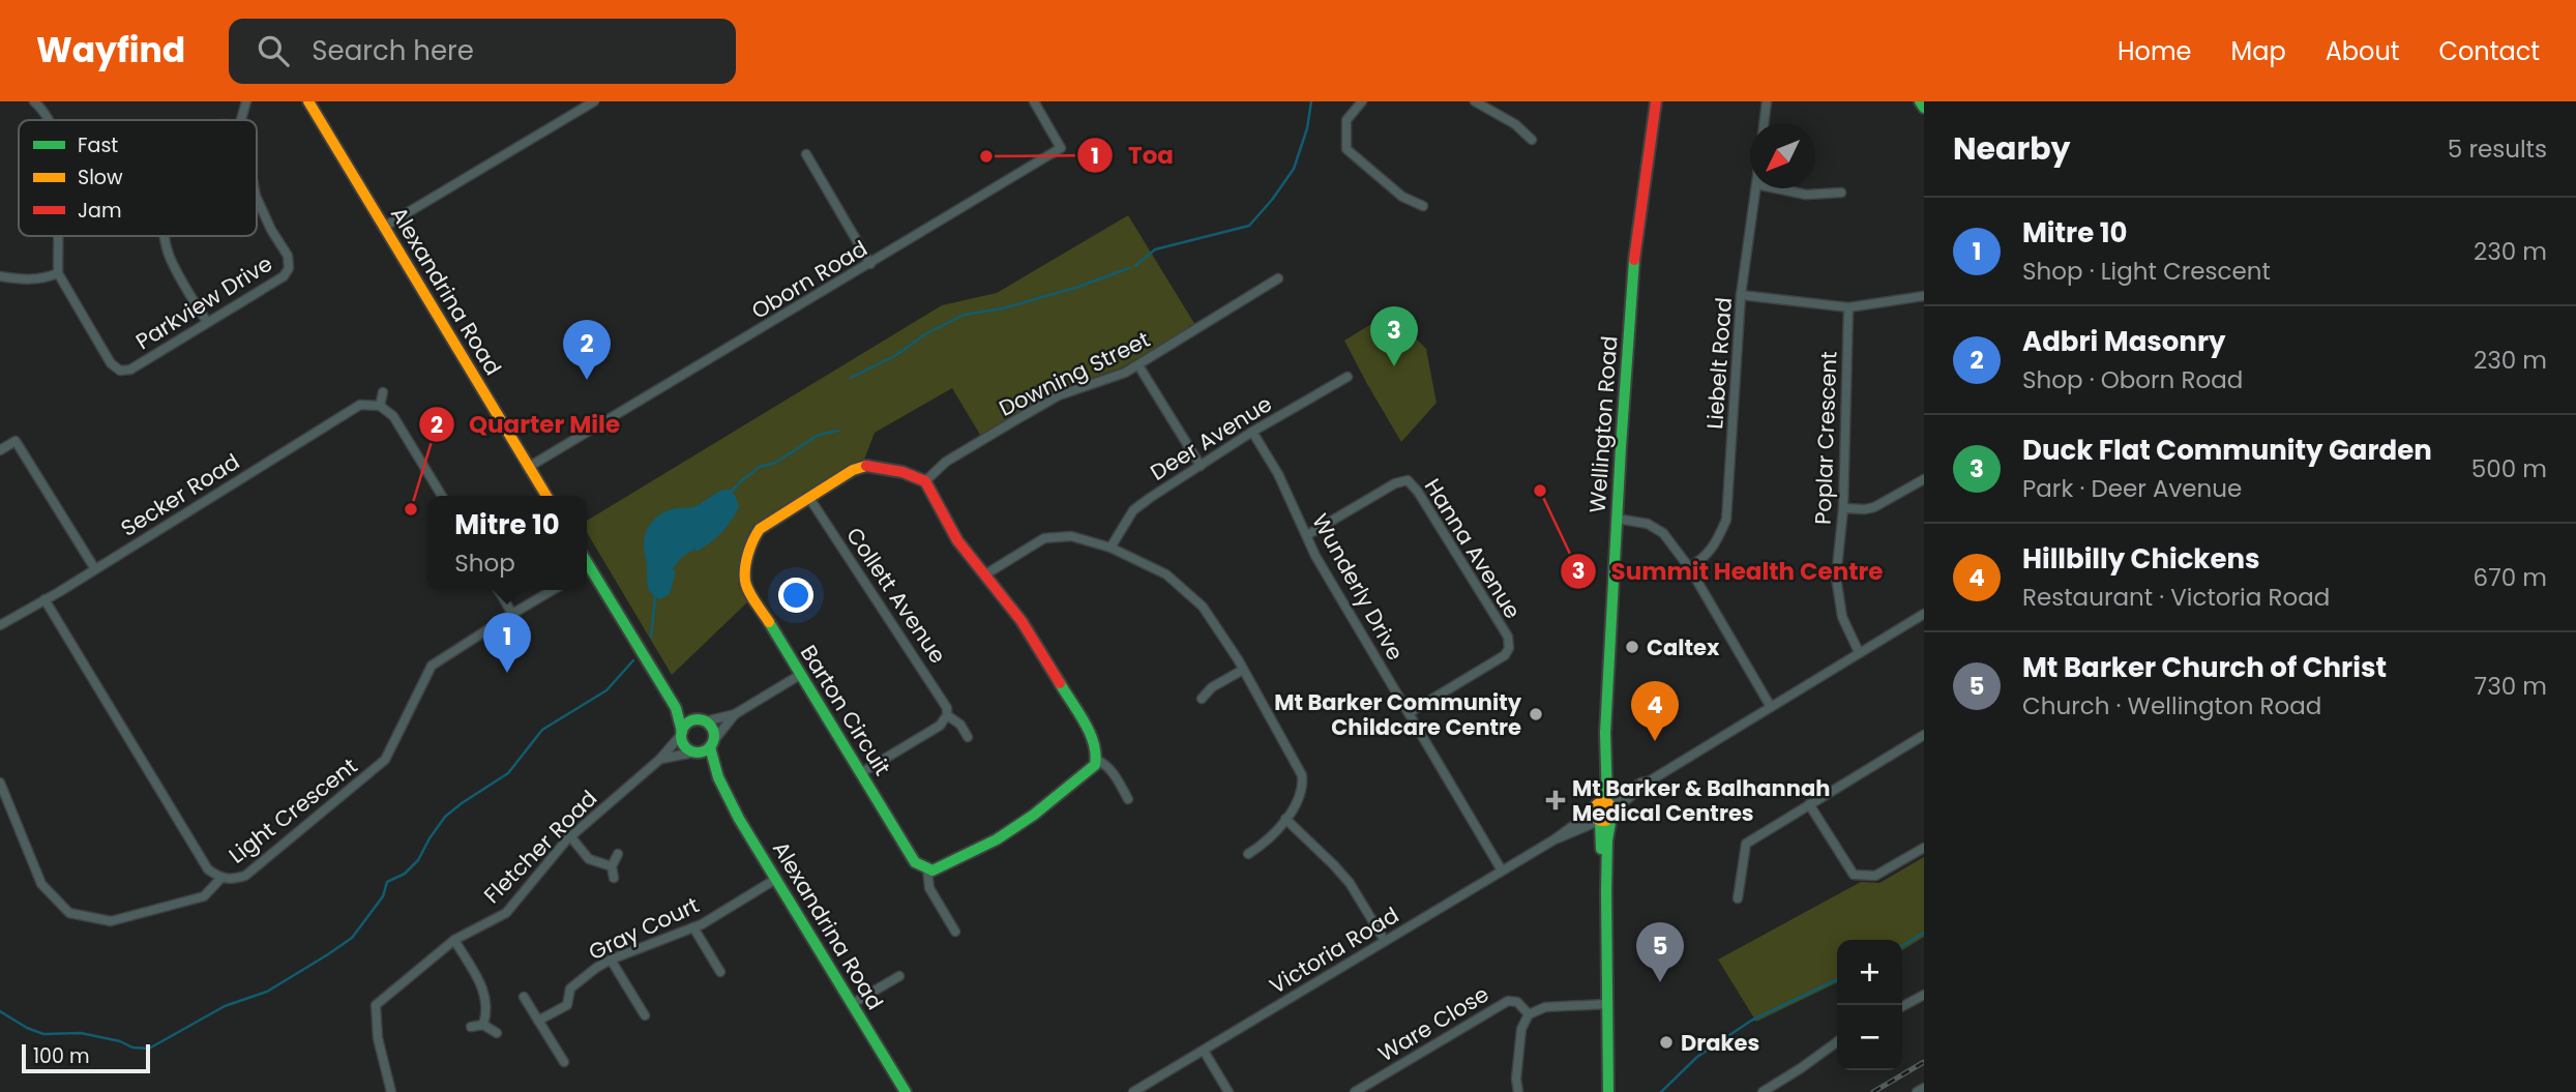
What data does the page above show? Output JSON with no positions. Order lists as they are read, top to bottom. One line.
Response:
{"streets":{"main road":["Alexandrina Road","Wellington Road","Barton Circuit"],"street":["Oborn Road","Parkview Drive","Liebelt Road","Downing Street","Deer Avenue","Poplar Crescent","Secker Road","Hanna Avenue","Wunderly Drive","Collett Avenue","Light Crescent","Fletcher Road","Gray Court","Victoria Road","Ware Close"]},"crossings":[["Oborn Road","Alexandrina Road"],["Alexandrina Road","Fletcher Road"],["Alexandrina Road","Gray Court"],["Downing Street","Barton Circuit"],["Wellington Road","Victoria Road"],["Deer Avenue","Wunderly Drive"],["Poplar Crescent","Victoria Road"],["Secker Road","Light Crescent"],["Hanna Avenue","Wunderly Drive"],["Wunderly Drive","Victoria Road"],["Collett Avenue","Barton Circuit"]],"places":{"other":["Toa","Summit Health Centre","Quarter Mile","Caltex","Mt Barker Community Childcare Centre","Drakes"],"health":["Mt Barker & Balhannah Medical Centres"]},"legend":["Fast","Slow","Jam"],"scale_bar":"100 m","north":"bottom left","page":{"header":"Wayfind","search":"Search here","nav":["Home","Map","About","Contact"],"heading":["Nearby","5 results"],"list":[{"mark":"1","name":"Mitre 10","note":"Shop · Light Crescent","value":"230 m"},{"mark":"2","name":"Adbri Masonry","note":"Shop · Oborn Road","value":"230 m"},{"mark":"3","name":"Duck Flat Community Garden","note":"Park · Deer Avenue","value":"500 m"},{"mark":"4","name":"Hillbilly Chickens","note":"Restaurant · Victoria Road","value":"670 m"},{"mark":"5","name":"Mt Barker Church of Christ","note":"Church · Wellington Road","value":"730 m"}],"pins":["3","2","1","4","5"],"popup":["Mitre 10","Shop"],"map_buttons":["+","−"],"scale":"100 m"}}
